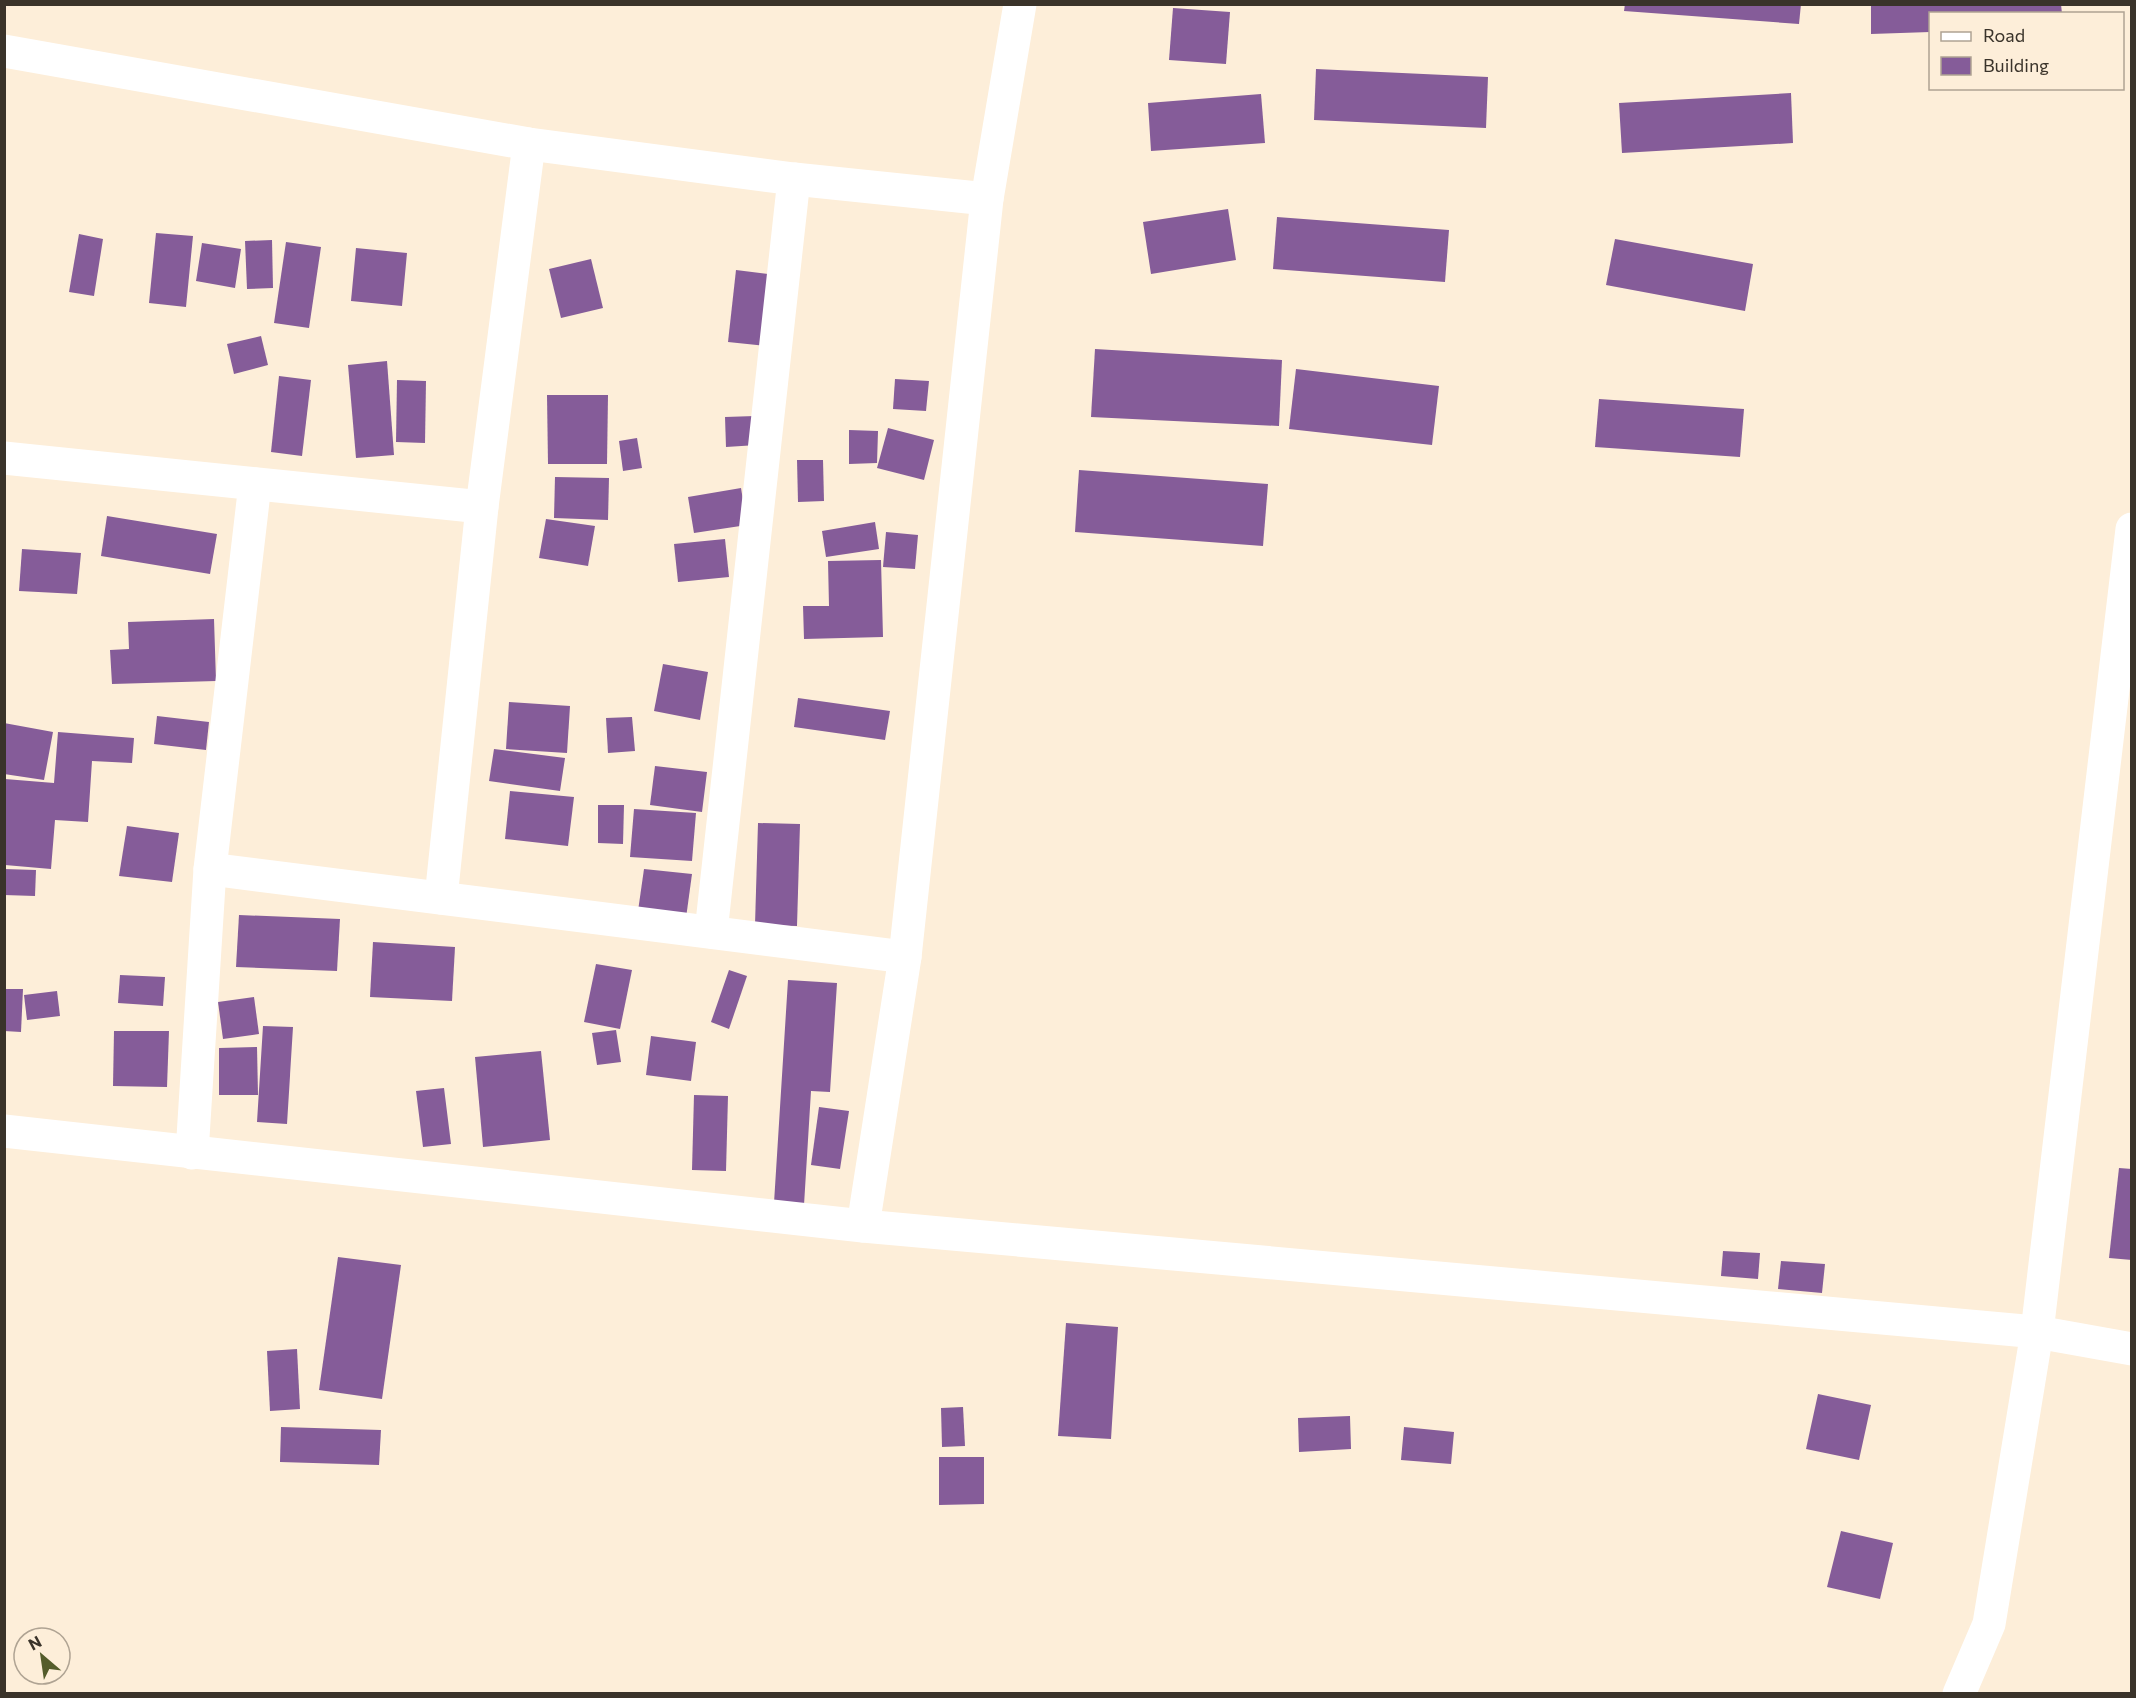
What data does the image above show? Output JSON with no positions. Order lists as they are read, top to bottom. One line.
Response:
{"legend":["Road","Building"],"north":"top left"}
